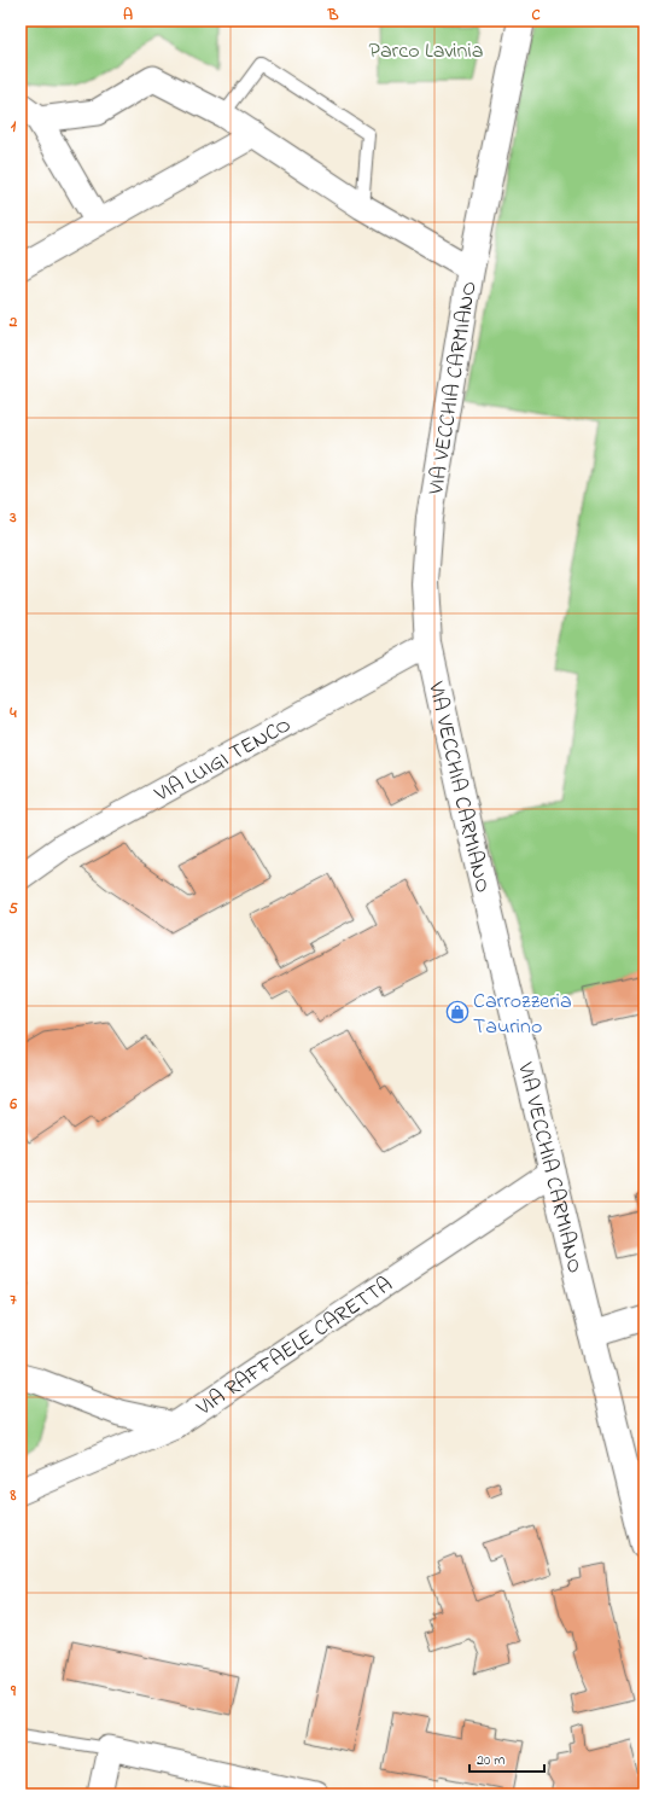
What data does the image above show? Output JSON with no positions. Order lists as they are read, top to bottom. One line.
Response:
{"streets":{"street":["VIA VECCHIA CARMIANO","VIA LUIGI TENCO","VIA RAFFAELE CARETTA"]},"crossings":[["VIA VECCHIA CARMIANO","VIA LUIGI TENCO"],["VIA VECCHIA CARMIANO","VIA RAFFAELE CARETTA"]],"parks":["Parco Lavinia"],"places":{"shop":["Carrozzeria Taurino"]},"scale_bar":"20 m","grid":{"columns":["A","B","C"],"rows":["1","2","3","4","5","6","7","8","9"]}}
